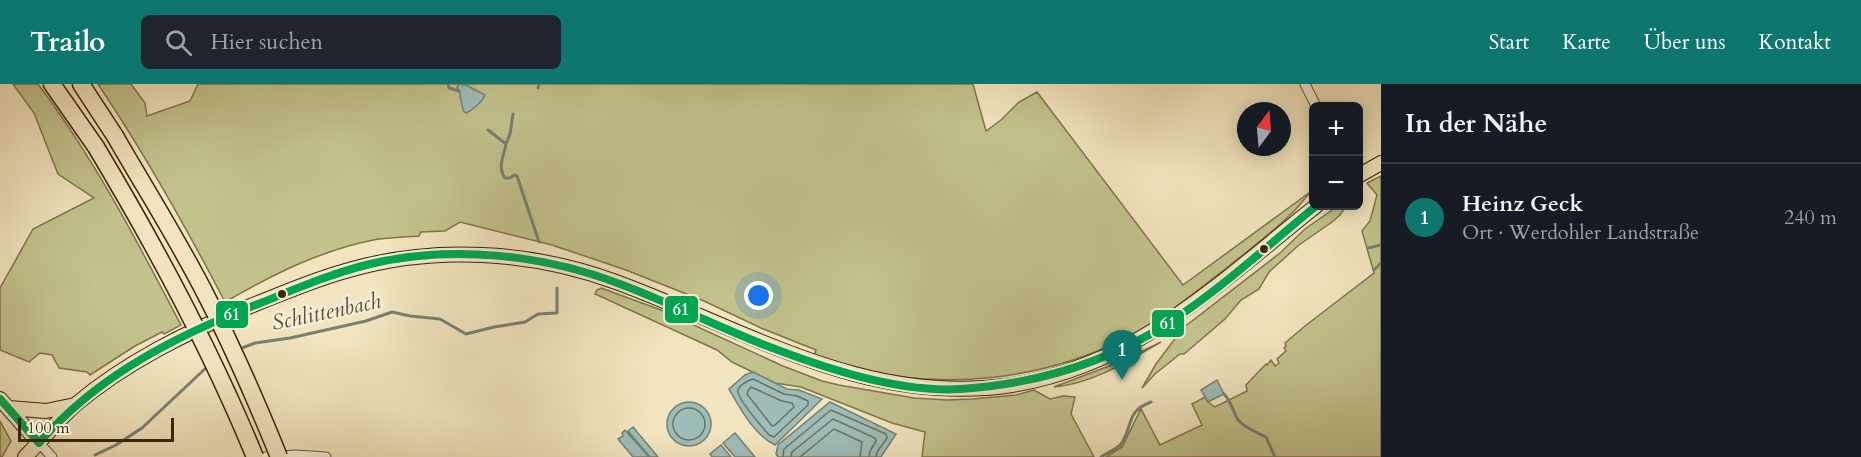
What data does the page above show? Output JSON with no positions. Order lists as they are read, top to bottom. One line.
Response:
{"water":["Schlittenbach"],"lines":["transit line 61"],"scale_bar":"100 m","north":"top","page":{"header":"Trailo","search":"Hier suchen","nav":["Start","Karte","Über uns","Kontakt"],"heading":"In der Nähe","map_buttons":["+","−"],"list":[{"mark":"1","name":"Heinz Geck","note":"Ort · Werdohler Landstraße","value":"240 m"}],"pins":"1","scale":"100 m"}}
